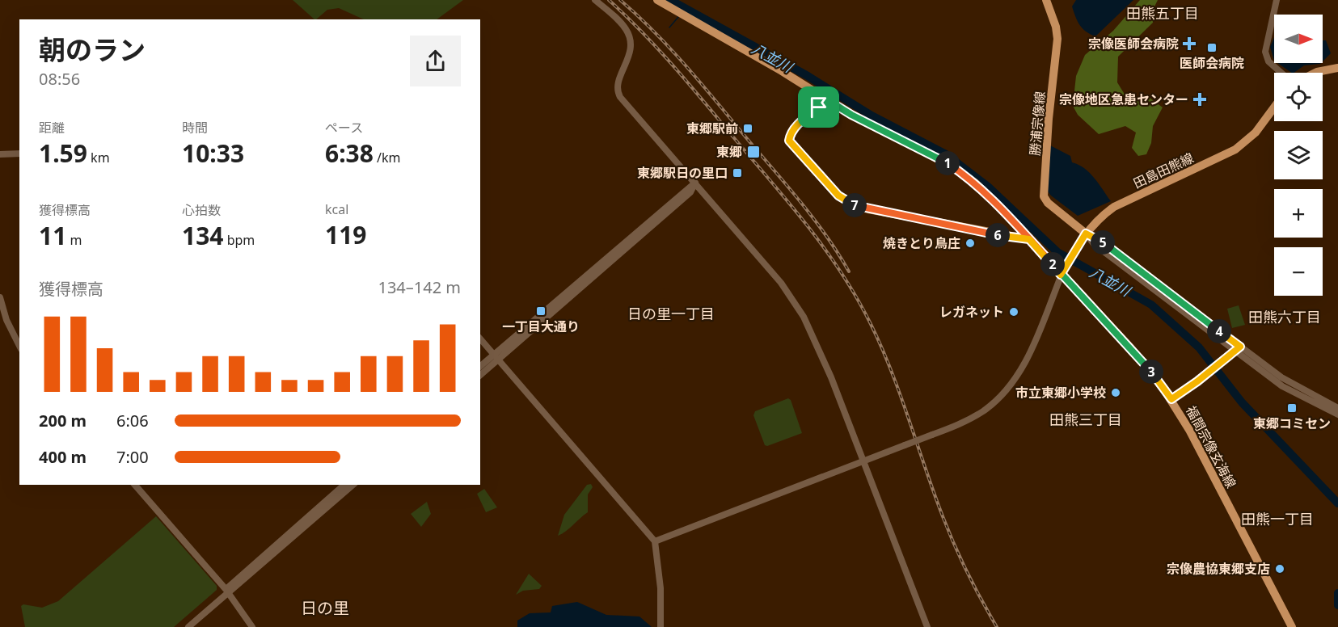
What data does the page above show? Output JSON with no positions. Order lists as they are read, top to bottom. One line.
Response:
{"streets":{"main road":["勝浦宗像線","田島田熊線","福間宗像玄海線"]},"crossings":[["勝浦宗像線","田島田熊線"],["田島田熊線","福間宗像玄海線"]],"districts":["田熊五丁目","日の里一丁目","田熊六丁目","田熊三丁目","田熊一丁目","日の里"],"water":["八並川"],"places":{"health":["宗像医師会病院","宗像地区急患センター"],"transit":["医師会病院","東郷駅前","東郷","東郷駅日の里口","一丁目大通り","東郷コミセン"],"other":["焼きとり鳥庄","レガネット","市立東郷小学校","宗像農協東郷支店"]},"north":"right","page":{"map_buttons":["+","−"],"heading":["朝のラン","08:56"],"stats":[["距離","1.59 km"],["時間","10:33"],["ペース","6:38 /km"],["獲得標高","11 m"],["心拍数","134 bpm"],["kcal","119"]],"pins":["1","7","6","5","2","4","3"],"chart":["獲得標高","134–142 m"],"list":[{"name":"200 m","note":"6:06"},{"name":"400 m","note":"7:00"}]}}
